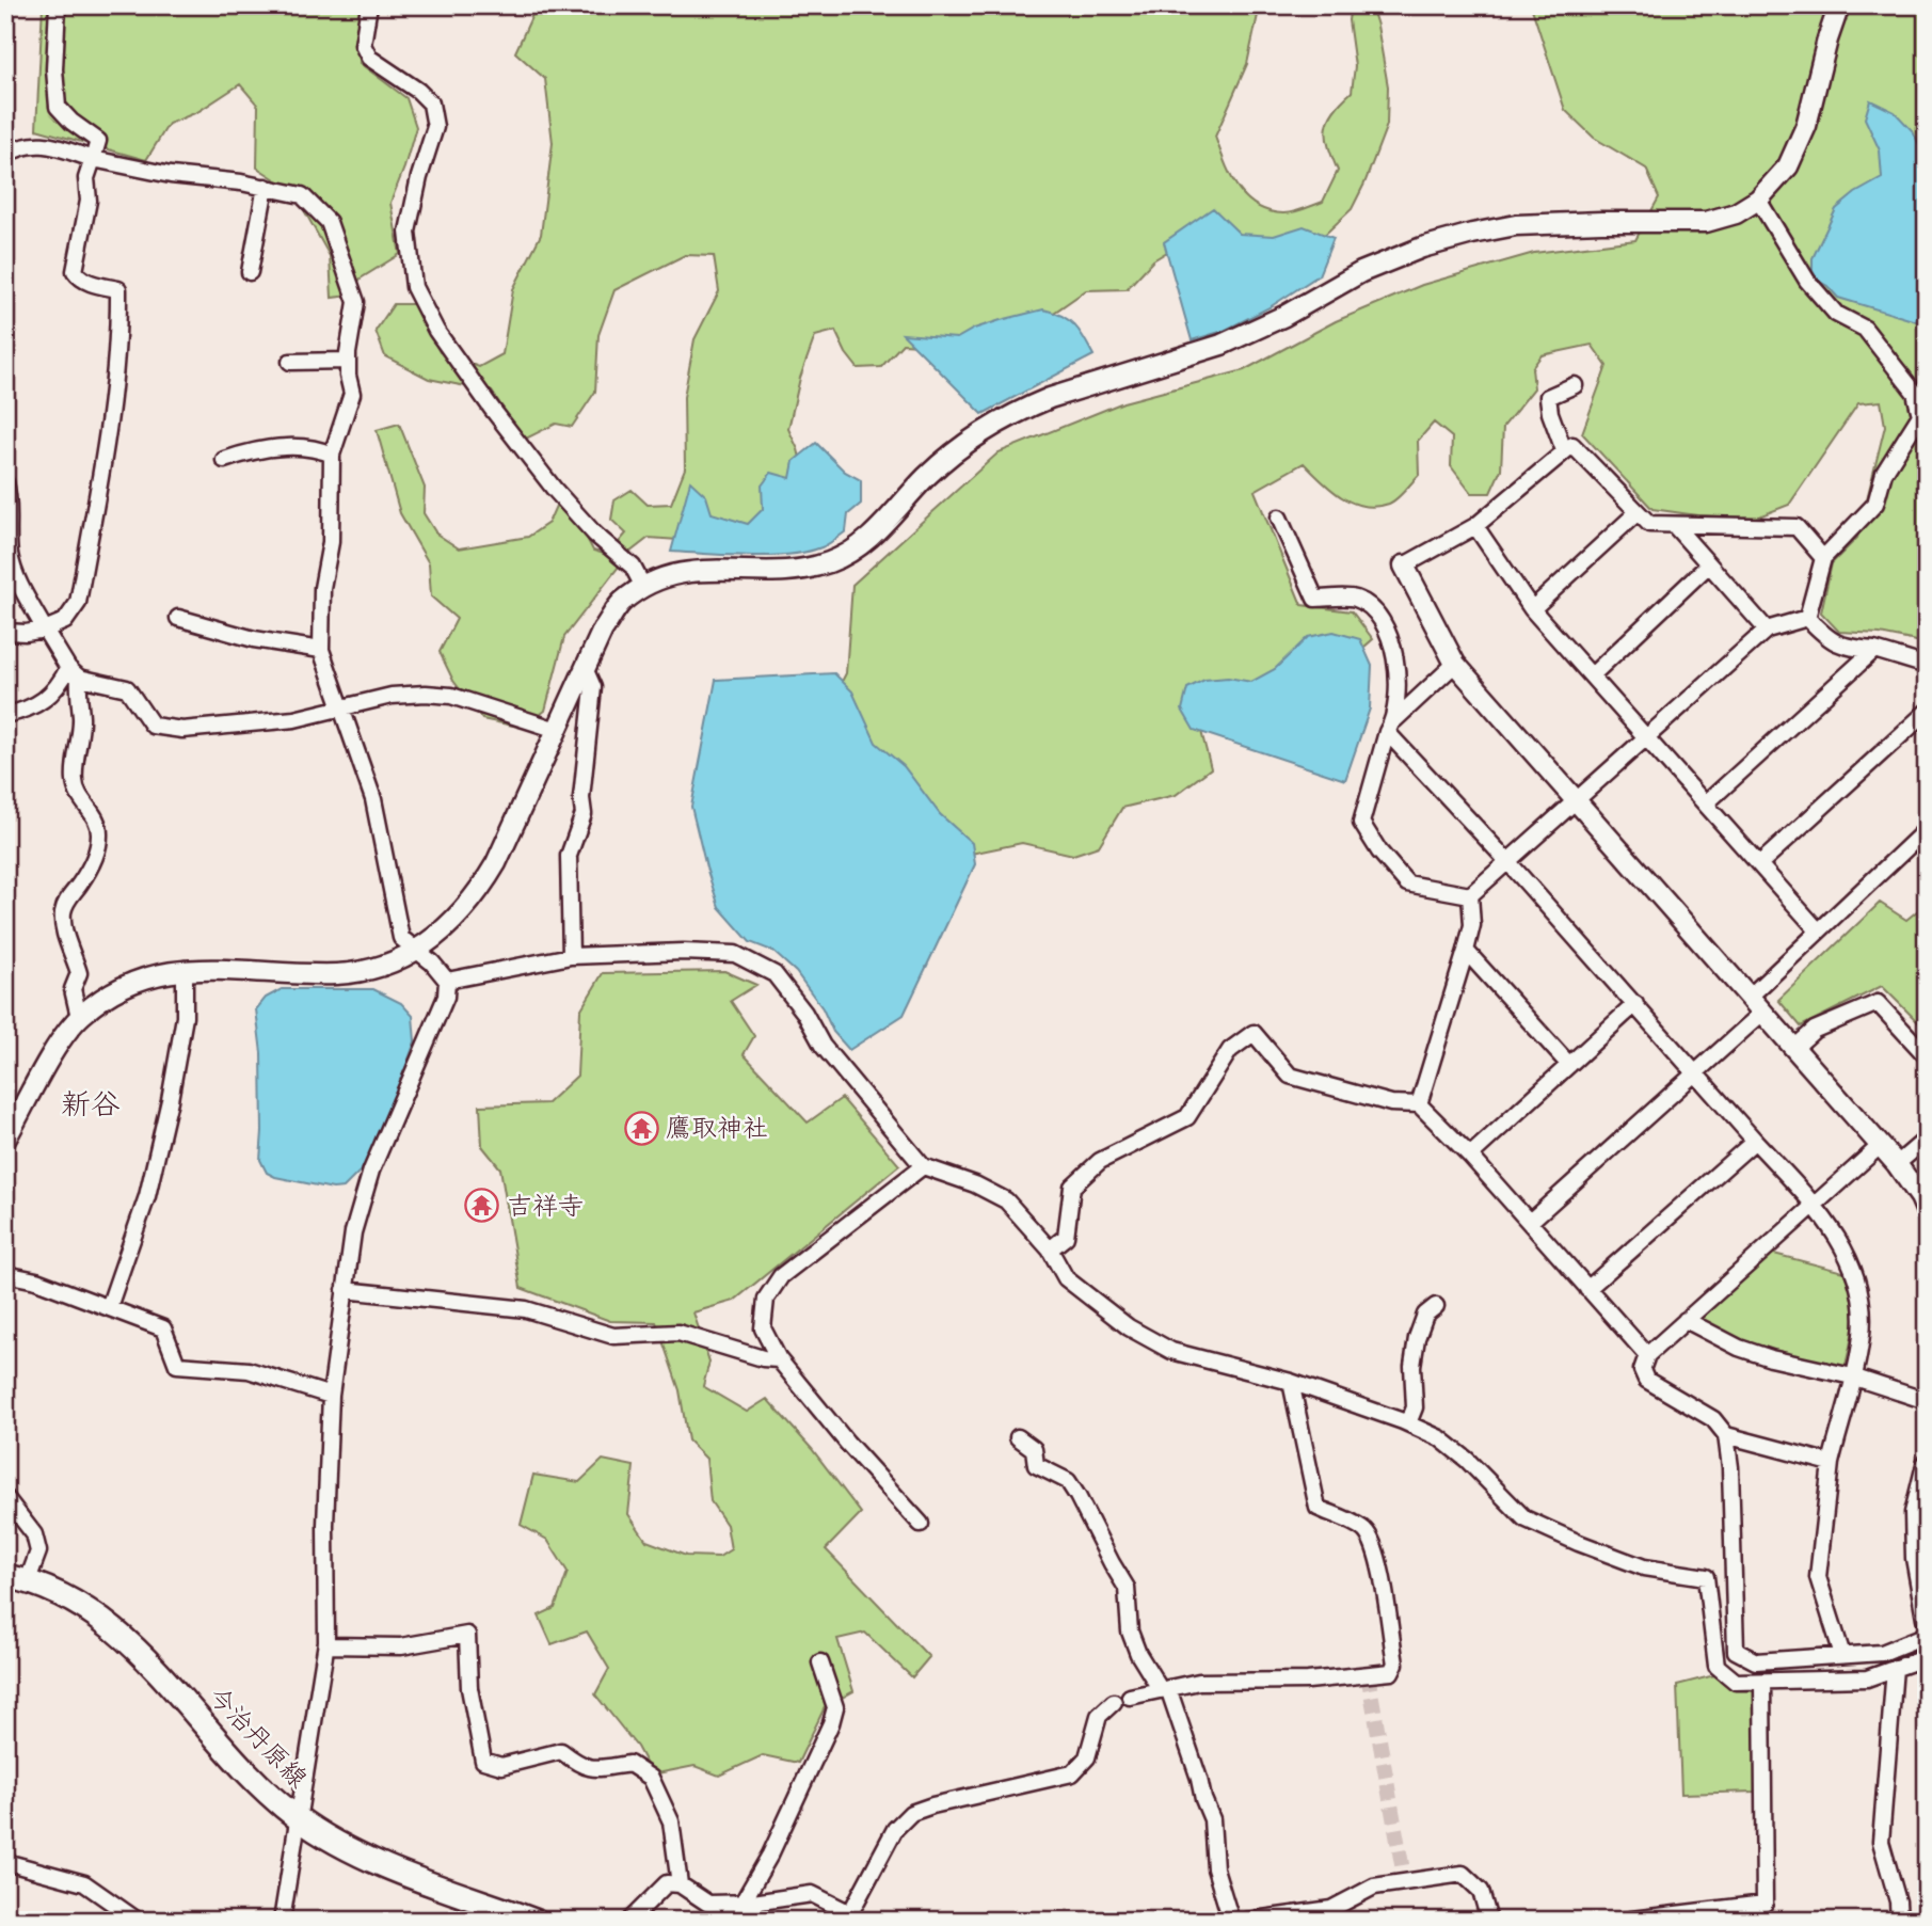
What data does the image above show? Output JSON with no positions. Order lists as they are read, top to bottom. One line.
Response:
{"streets":{"main road":["今治丹原線"]},"districts":["新谷"],"places":{"temple":["鷹取神社","吉祥寺"]}}
